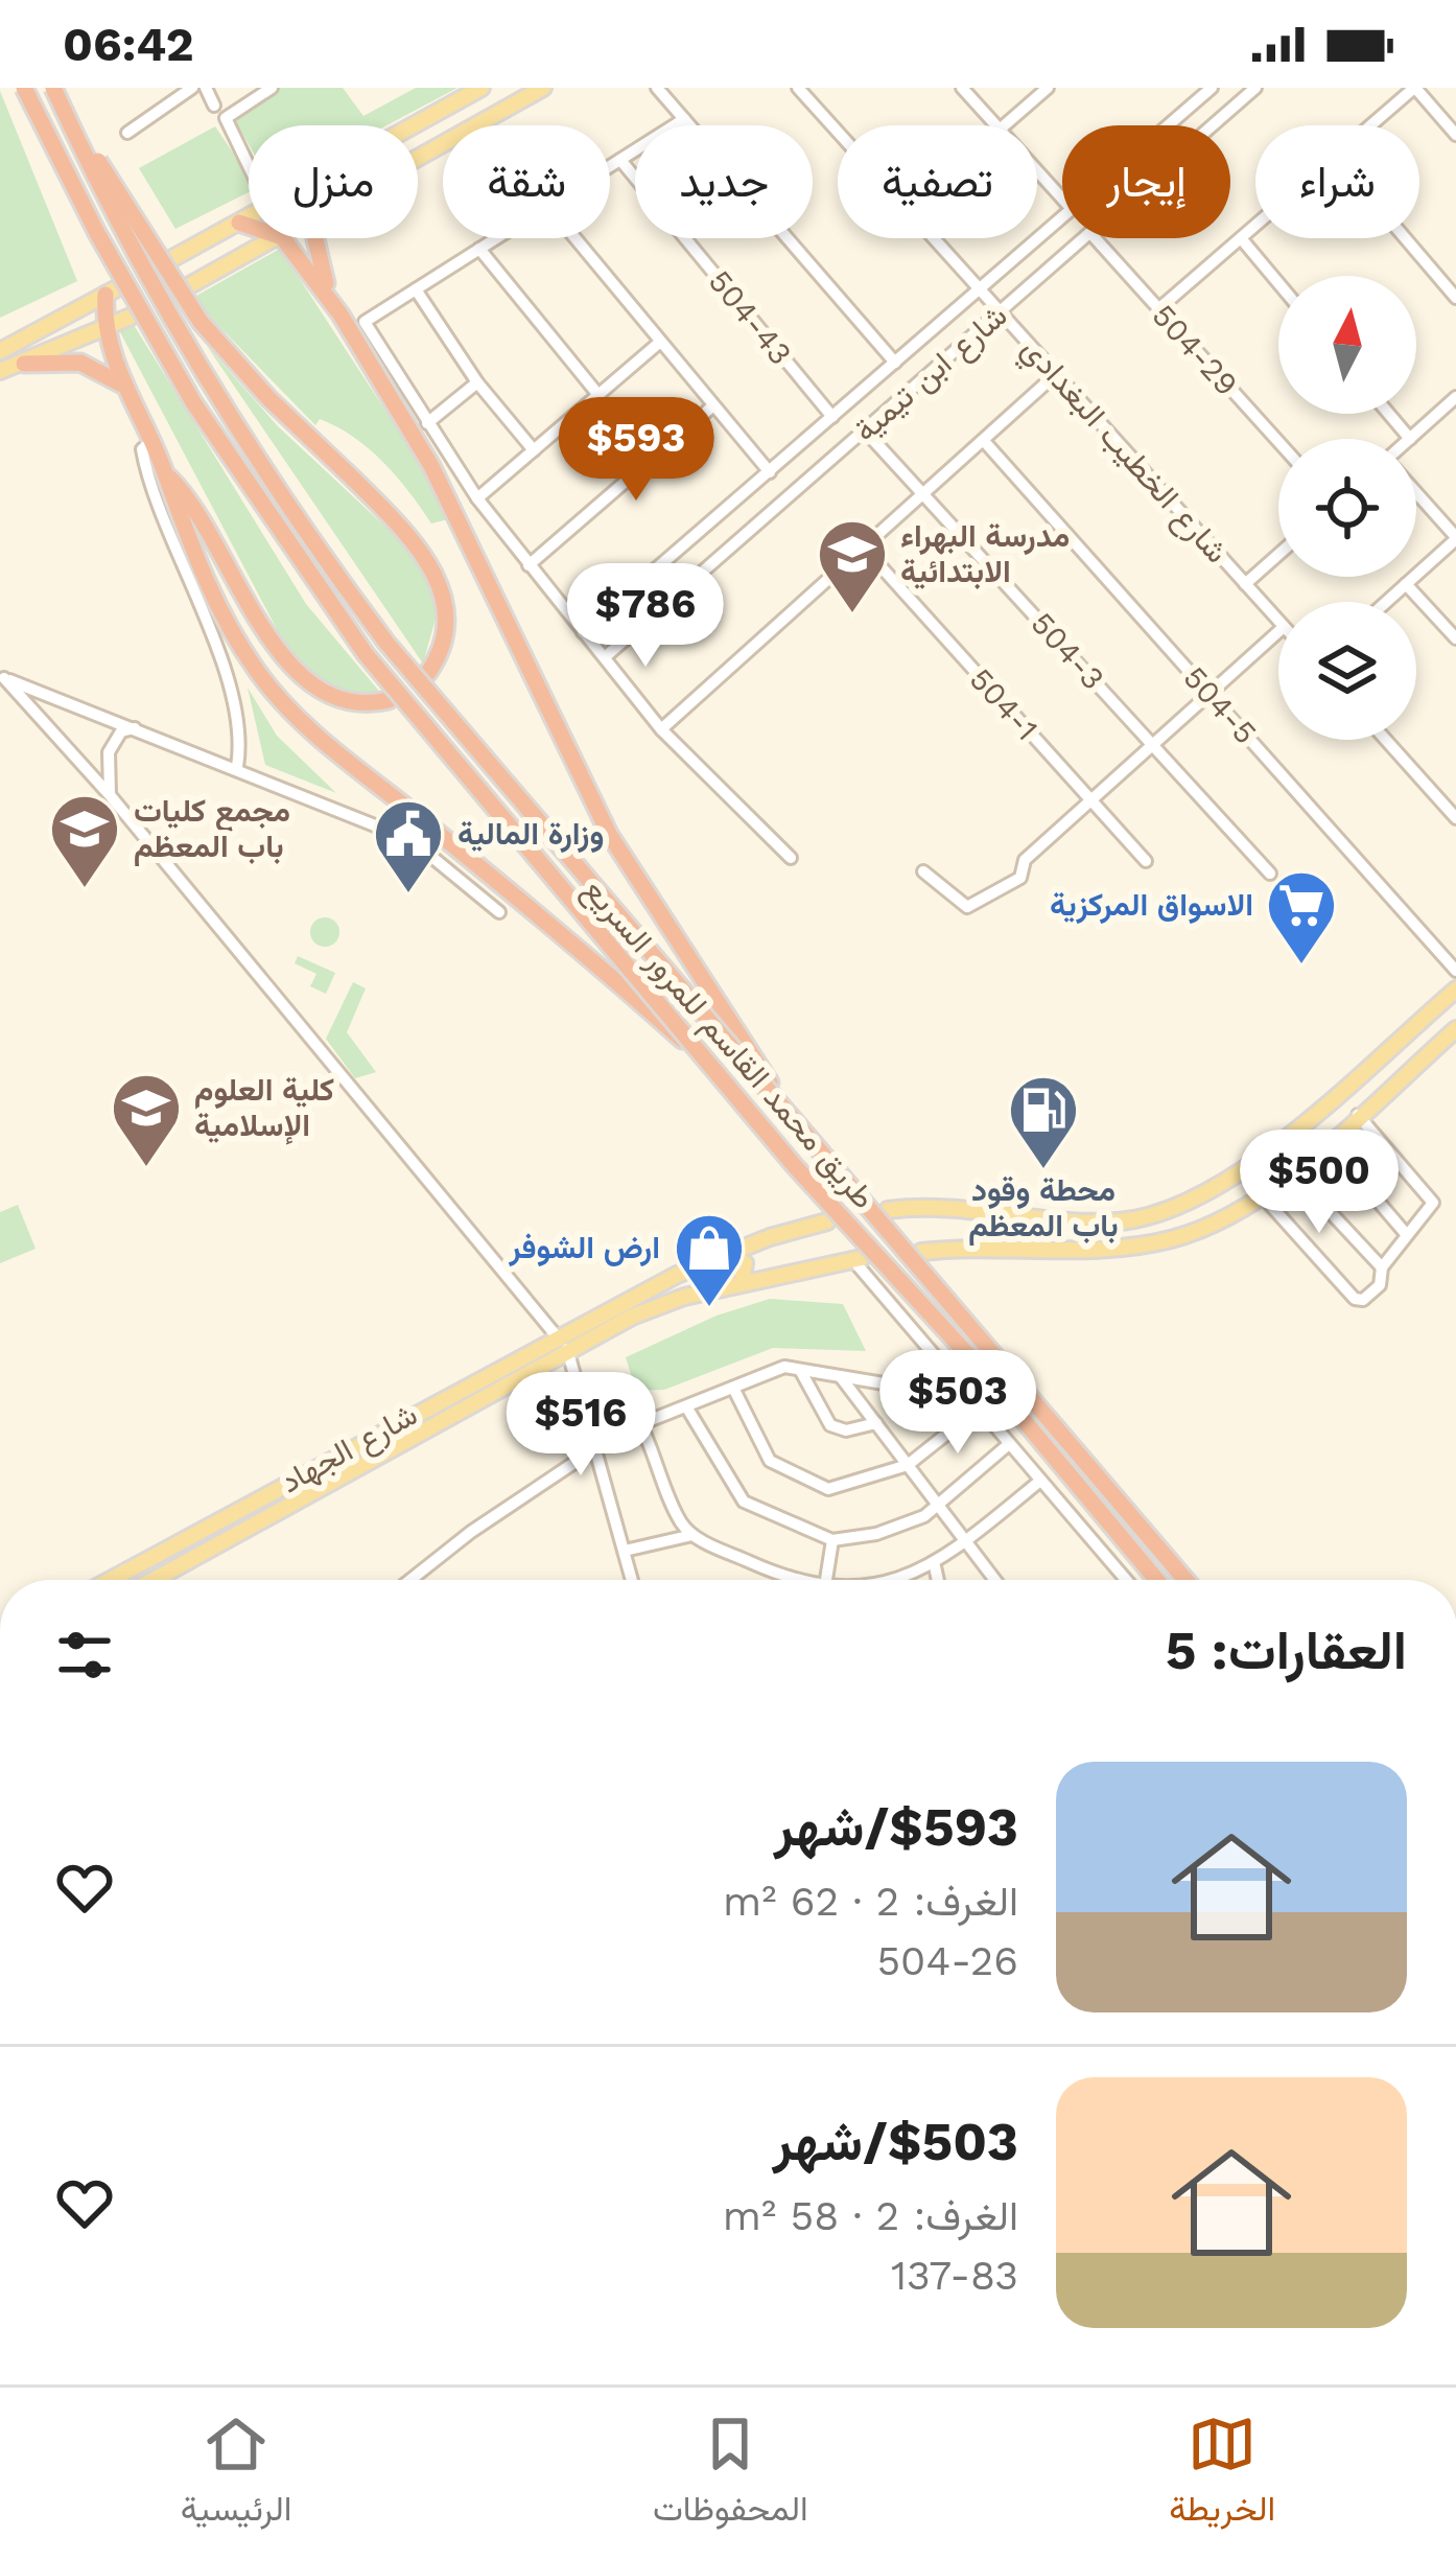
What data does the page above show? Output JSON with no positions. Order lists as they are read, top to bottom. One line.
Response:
{"streets":{"highway":["طريق محمد القاسم للمرور السريع"],"main road":["شارع الجهاد"],"street":["504-43","504-29","شارع ابن تيمية","شارع الخطيب البغدادي","504-3","504-1","504-5"]},"crossings":[["504-43","شارع ابن تيمية"],["شارع ابن تيمية","شارع الخطيب البغدادي"],["شارع ابن تيمية","504-3"]],"places":{"school or university":["مدرسة البهراء الابتدائية","مجمع كليات باب المعظم","كلية العلوم الإسلامية"],"public building":["وزارة المالية"],"supermarket":["الاسواق المركزية"],"fuel station":["محطة وقود باب المعظم"],"shop":["ارض الشوفر"]},"north":"top","page":{"status":"06:42","chip":["شراء","إيجار","تصفية","جديد","شقة","منزل"],"price":["$593","$786","$500","$503","$516"],"heading":"العقارات: 5","list":[{"name":"$593/شهر","note":"الغرف: 2 · 62 m² · 504-26"},{"name":"$503/شهر","note":"الغرف: 2 · 58 m² · 137-83"}],"tabs":["الخريطة","المحفوظات","الرئيسية"]}}
